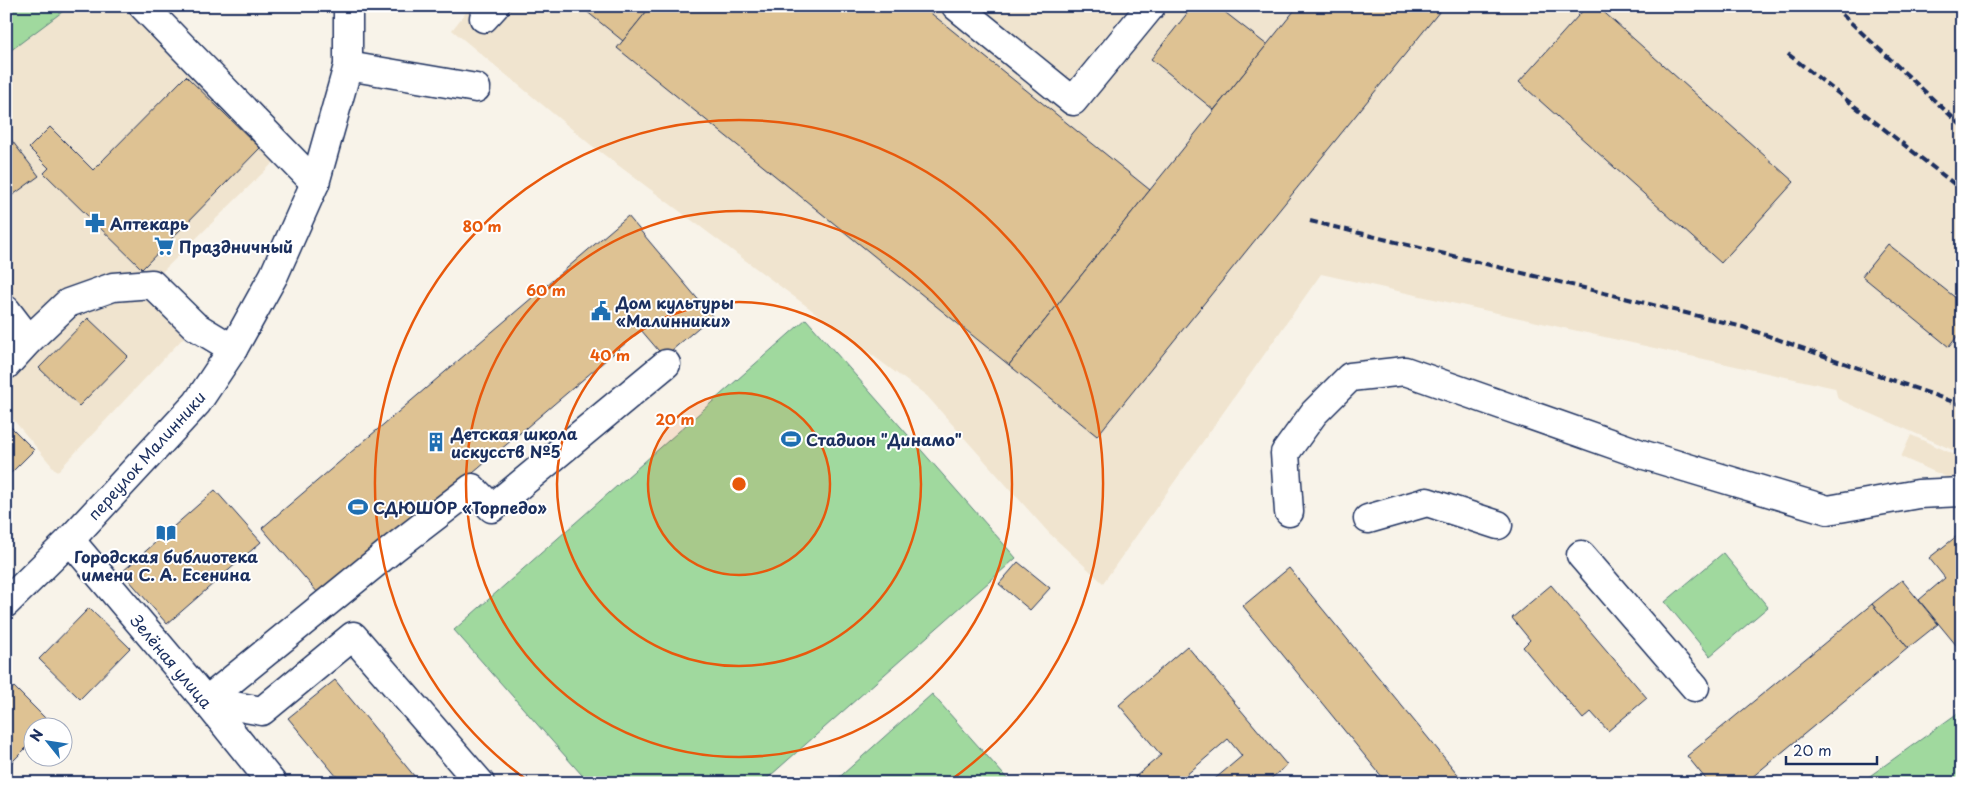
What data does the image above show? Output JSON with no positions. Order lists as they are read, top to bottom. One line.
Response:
{"streets":{"street":["переулок Малинники","Зелёная улица"]},"crossings":[["переулок Малинники","Зелёная улица"]],"places":{"pharmacy":["Аптекарь"],"supermarket":["Праздничный"],"public building":["Дом культуры «Малинники»"],"sports":["Стадион \"Динамо\"","СДЮШОР «Торпедо»"],"building":["Детская школа искусств №5"],"library":["Городская библиотека имени С. А. Есенина"]},"scale_bar":"20 m","north":"top left","rings":["80 m","60 m","40 m","20 m"]}
